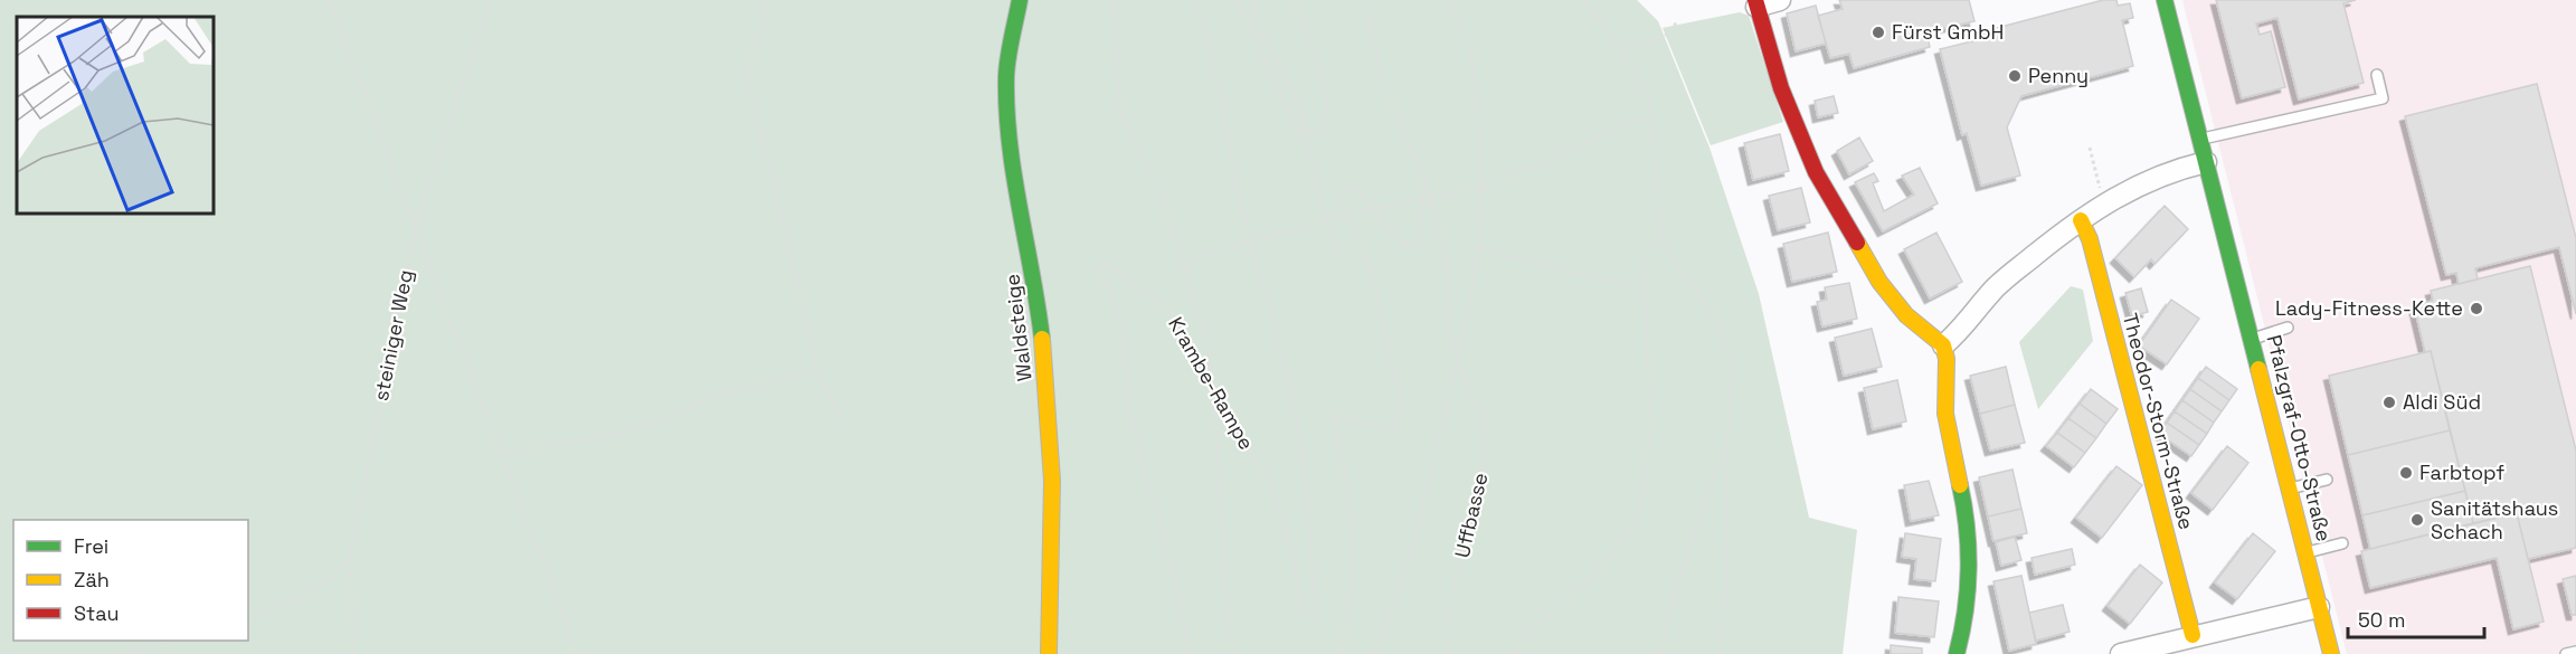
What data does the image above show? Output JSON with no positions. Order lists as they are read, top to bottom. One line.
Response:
{"streets":{"street":["Waldsteige","Theodor-Storm-Straße","Pfalzgraf-Otto-Straße"],"path":["steiniger Weg","Krambe-Rampe","Uffbasse"]},"places":["Fürst GmbH","Penny","Lady-Fitness-Kette","Aldi Süd","Farbtopf","Sanitätshaus Schach"],"legend":["Frei","Zäh","Stau"],"scale_bar":"50 m"}
